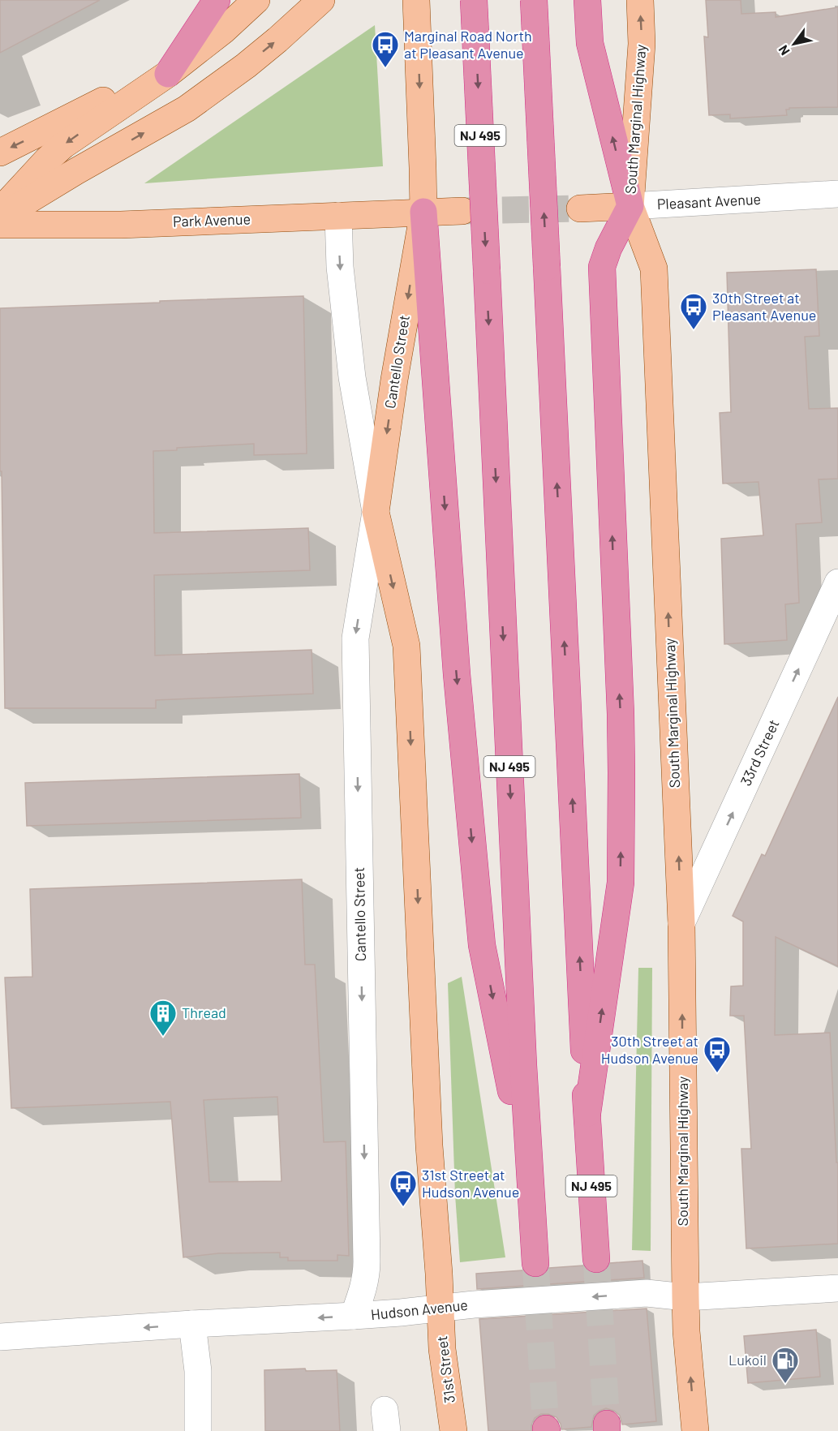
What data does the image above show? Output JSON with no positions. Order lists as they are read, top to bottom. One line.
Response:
{"streets":{"highway":["NJ 495"],"main road":["South Marginal Highway","Pleasant Avenue","Park Avenue","Cantello Street","31st Street"],"street":["33rd Street","Hudson Avenue"]},"crossings":[["South Marginal Highway","Pleasant Avenue"],["South Marginal Highway","33rd Street"],["South Marginal Highway","Hudson Avenue"],["Park Avenue","Cantello Street"],["Cantello Street","Hudson Avenue"],["Cantello Street","31st Street"],["Hudson Avenue","31st Street"]],"one_way":["South Marginal Highway","Cantello Street","33rd Street","Hudson Avenue"],"places":{"bus stop":["Marginal Road North at Pleasant Avenue","30th Street at Pleasant Avenue","30th Street at Hudson Avenue","31st Street at Hudson Avenue"],"building":["Thread"],"fuel station":["Lukoil"]},"north":"bottom left"}
